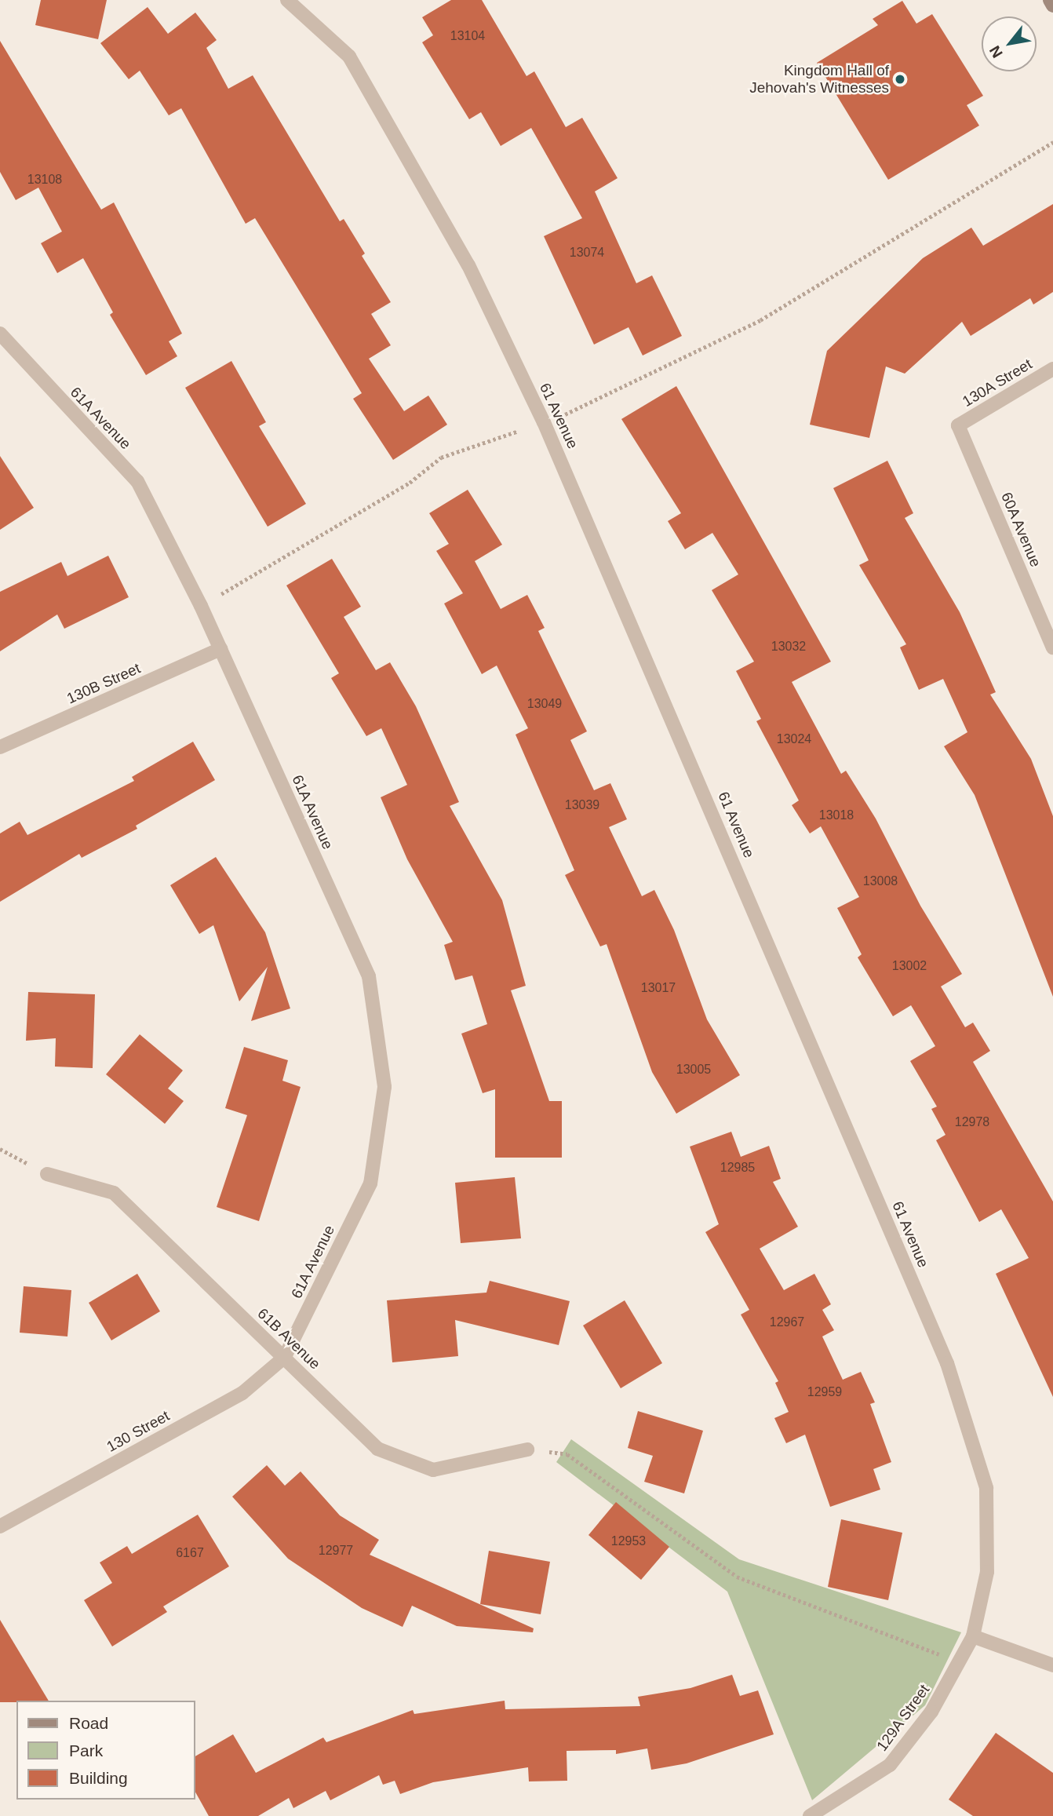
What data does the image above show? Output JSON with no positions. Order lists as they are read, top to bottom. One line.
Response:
{"streets":{"street":["130A Street","61 Avenue","61A Avenue","60A Avenue","130B Street","61B Avenue","130 Street","129A Street"]},"crossings":[["130A Street","60A Avenue"],["61 Avenue","129A Street"],["61A Avenue","130B Street"],["61A Avenue","61B Avenue"],["61A Avenue","130 Street"],["61B Avenue","130 Street"]],"places":["Kingdom Hall of Jehovah's Witnesses"],"house_numbers":["13104","13108","13074","13032","13049","13024","13039","13018","13008","13002","13017","13005","12978","12985","12967","12959","12953","12977","6167"],"legend":["Road","Park","Building"],"north":"bottom left"}
